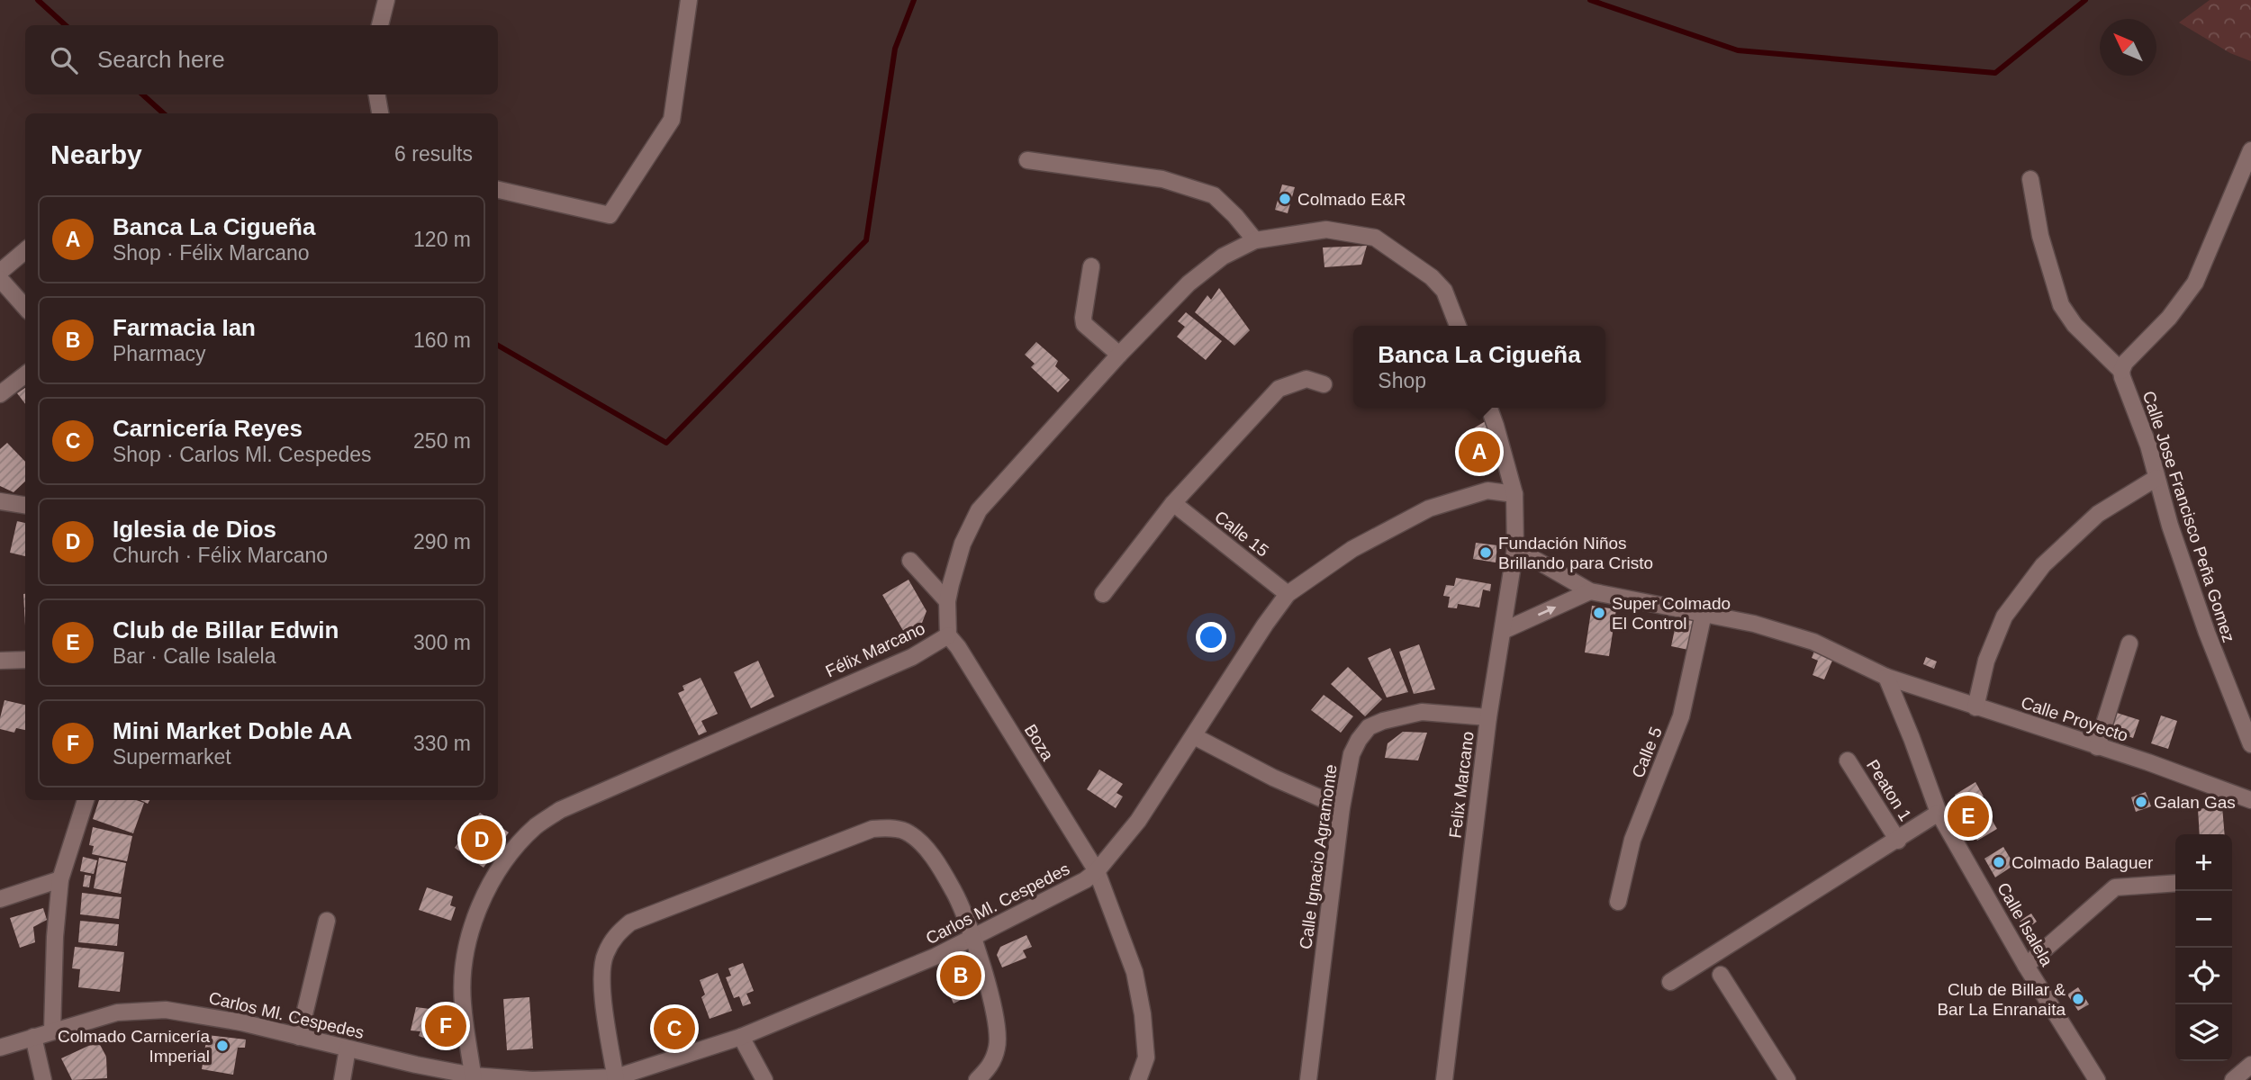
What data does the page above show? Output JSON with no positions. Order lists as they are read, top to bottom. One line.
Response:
{"streets":{"street":["Calle Jose Francisco Peña Gomez","Calle 15","Félix Marcano","Calle Proyecto","Boza","Calle 5","Felix Marcano","Peaton 1","Calle Ignacio Agramonte","Carlos Ml. Cespedes","Calle Isalela"]},"crossings":[["Calle 15","Carlos Ml. Cespedes"],["Félix Marcano","Boza"],["Félix Marcano","Carlos Ml. Cespedes"],["Calle Proyecto","Calle 5"],["Calle Proyecto","Felix Marcano"],["Calle Proyecto","Calle Isalela"],["Boza","Carlos Ml. Cespedes"],["Felix Marcano","Calle Ignacio Agramonte"],["Felix Marcano","Carlos Ml. Cespedes"]],"places":["Colmado E&R","Fundación Niños Brillando para Cristo","Super Colmado El Control","Galan Gas","Colmado Balaguer","Club de Billar & Bar La Enranaita","Colmado Carnicería Imperial"],"north":"top left","page":{"search":"Search here","heading":["Nearby","6 results"],"list":[{"mark":"A","name":"Banca La Cigueña","note":"Shop · Félix Marcano","value":"120 m"},{"mark":"B","name":"Farmacia Ian","note":"Pharmacy","value":"160 m"},{"mark":"C","name":"Carnicería Reyes","note":"Shop · Carlos Ml. Cespedes","value":"250 m"},{"mark":"D","name":"Iglesia de Dios","note":"Church · Félix Marcano","value":"290 m"},{"mark":"E","name":"Club de Billar Edwin","note":"Bar · Calle Isalela","value":"300 m"},{"mark":"F","name":"Mini Market Doble AA","note":"Supermarket","value":"330 m"}],"popup":["Banca La Cigueña","Shop"],"pins":["A","E","D","B","F","C"],"map_buttons":["+","−"]}}
